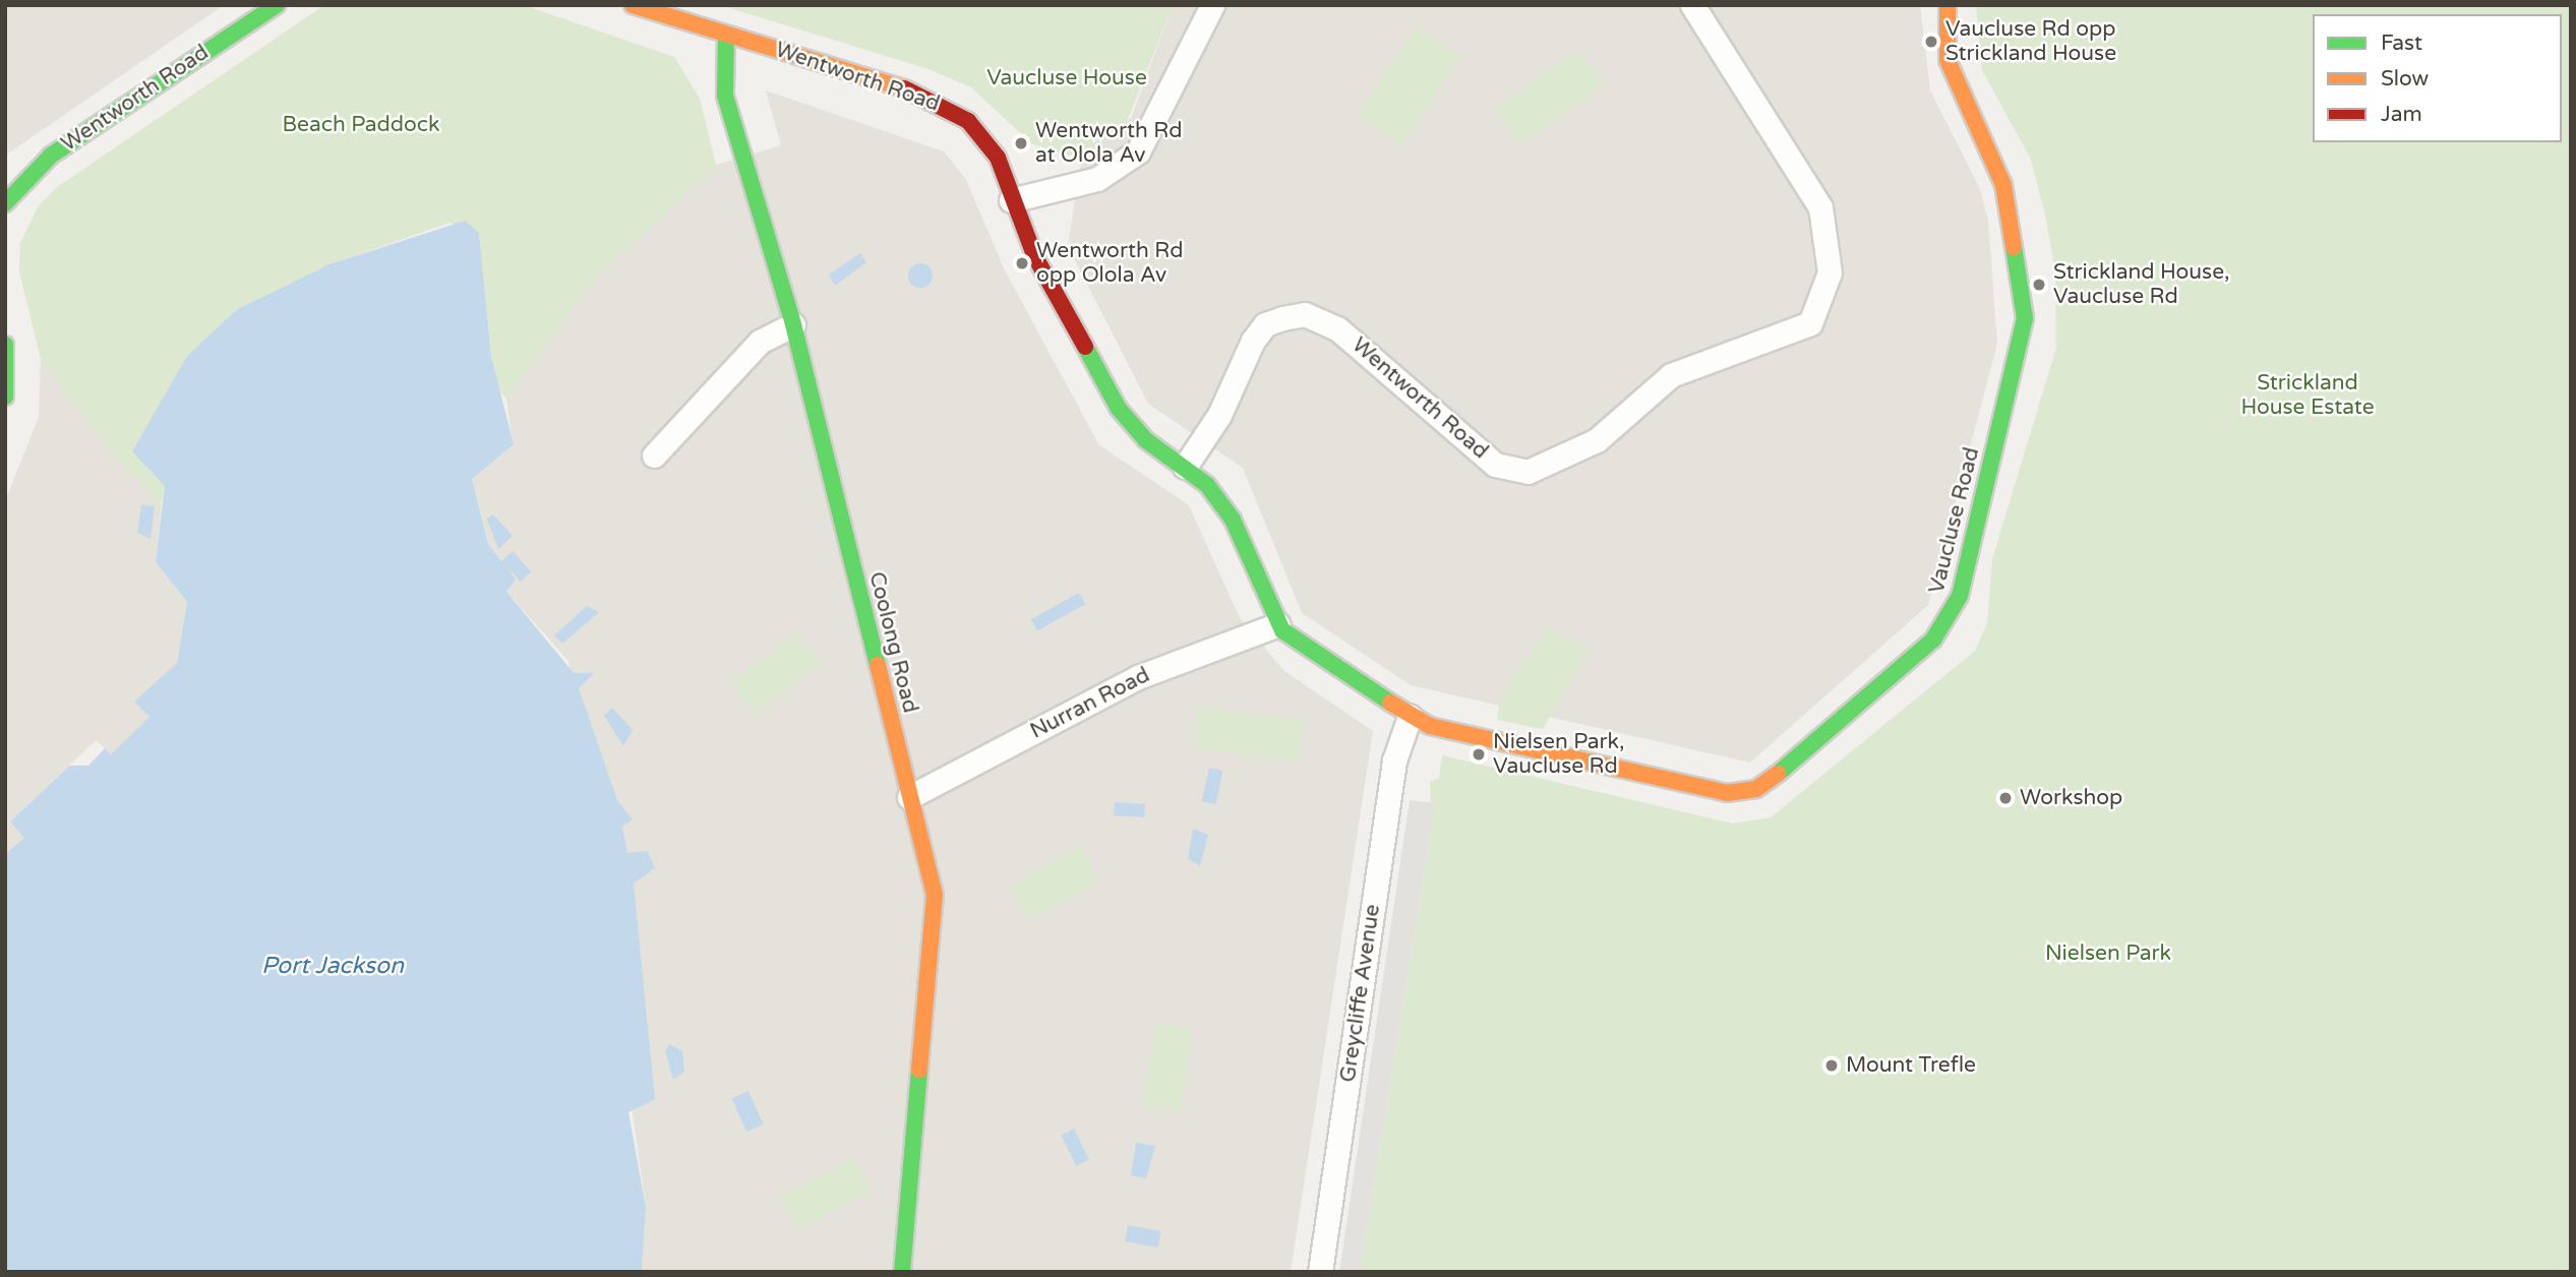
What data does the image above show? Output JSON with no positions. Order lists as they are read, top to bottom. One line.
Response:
{"streets":{"street":["Wentworth Road","Vaucluse Road","Coolong Road","Nurran Road","Greycliffe Avenue"]},"crossings":[["Wentworth Road","Vaucluse Road"],["Wentworth Road","Coolong Road"],["Wentworth Road","Nurran Road"],["Wentworth Road","Greycliffe Avenue"],["Vaucluse Road","Greycliffe Avenue"],["Coolong Road","Nurran Road"]],"water":["Port Jackson"],"parks":["Vaucluse House","Beach Paddock","Strickland House Estate","Nielsen Park"],"places":["Vaucluse Rd opp Strickland House","Wentworth Rd at Olola Av","Wentworth Rd opp Olola Av","Strickland House, Vaucluse Rd","Nielsen Park, Vaucluse Rd","Workshop","Mount Trefle"],"legend":["Fast","Slow","Jam"]}
